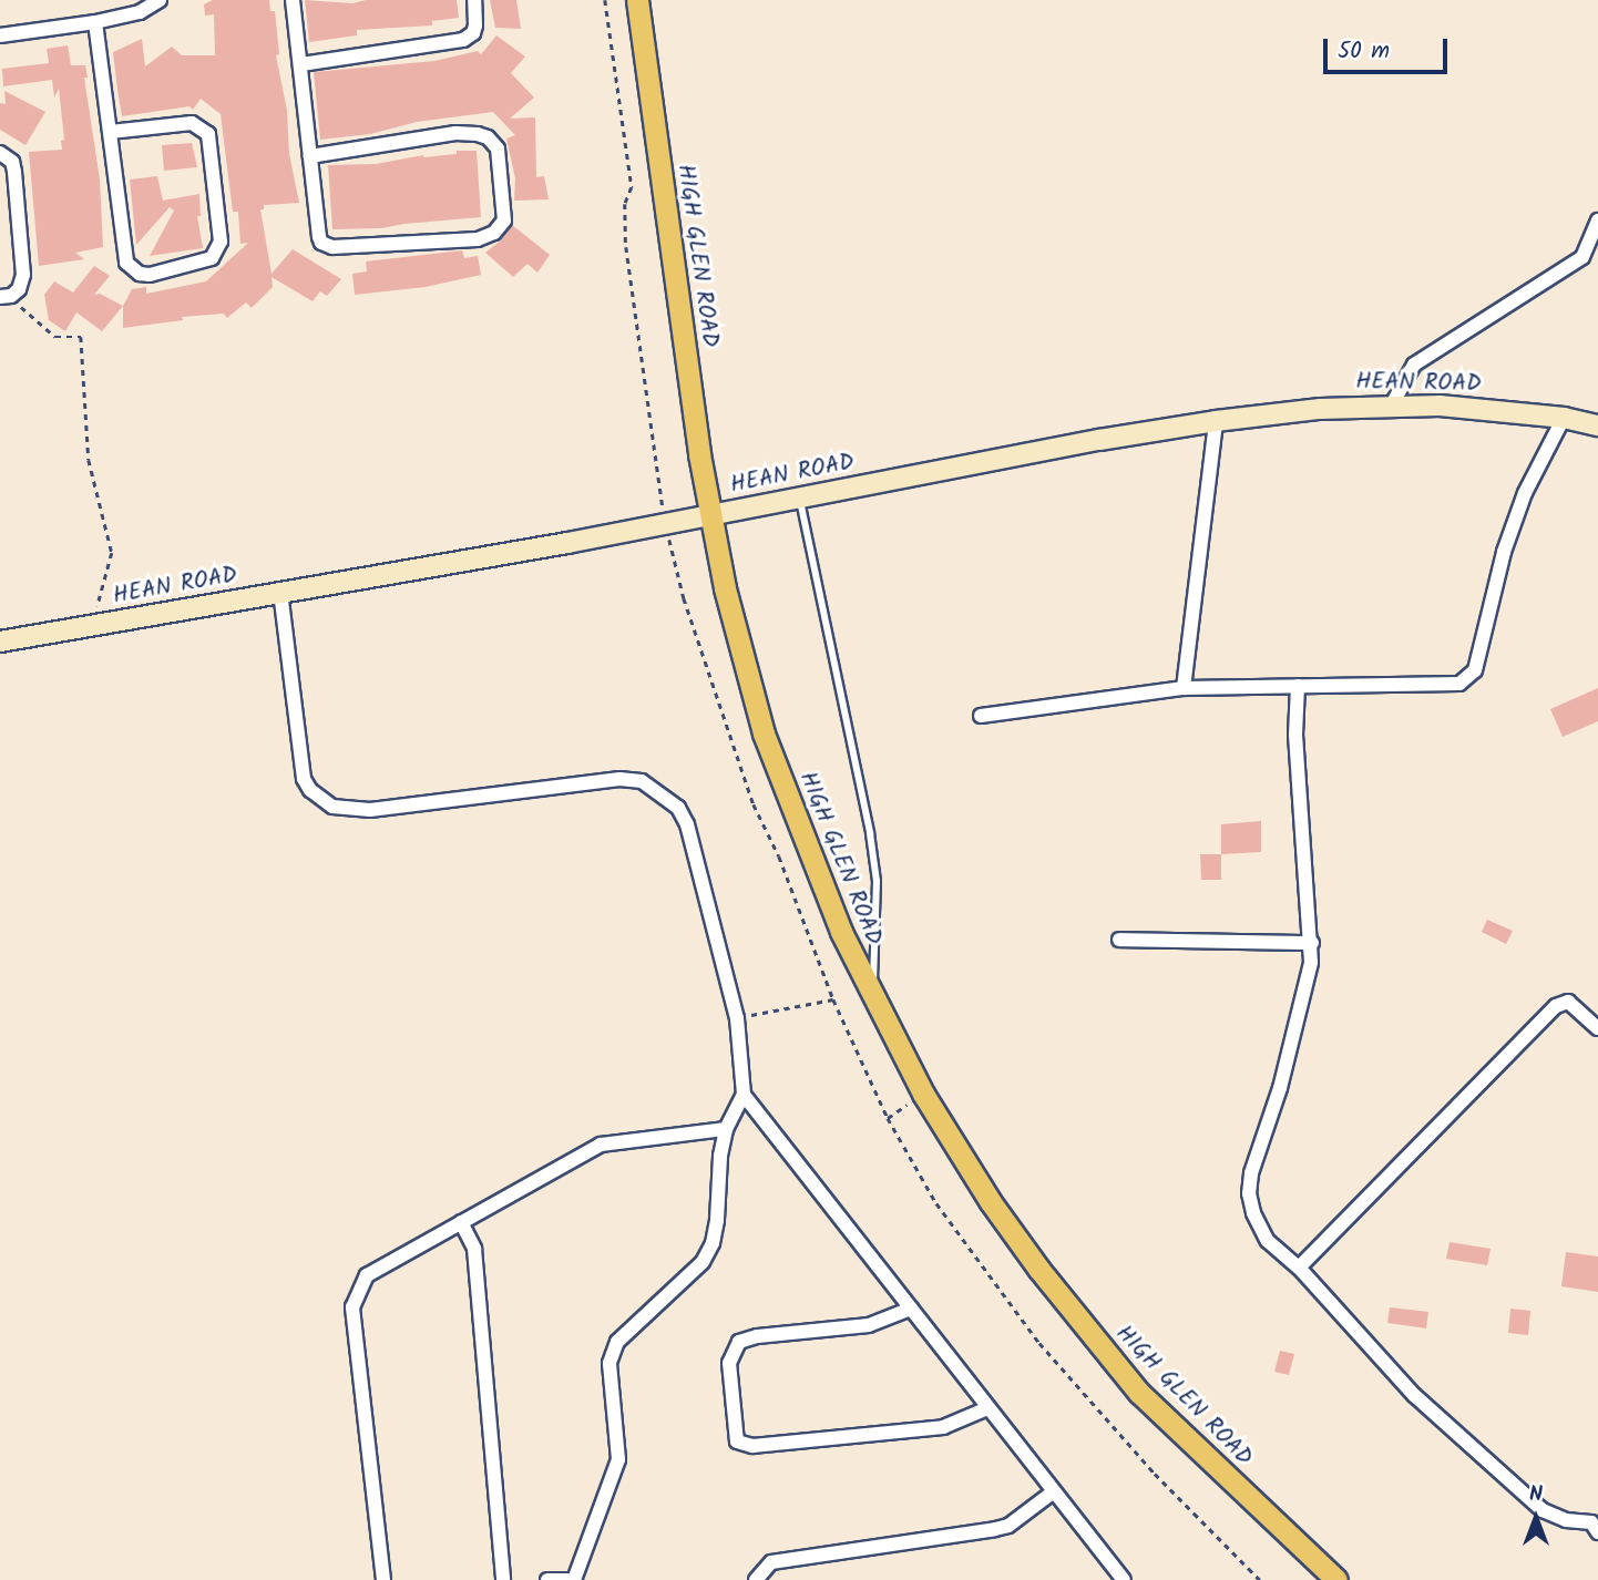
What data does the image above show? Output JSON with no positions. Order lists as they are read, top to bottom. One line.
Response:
{"streets":{"main road":["HIGH GLEN ROAD"],"street":["HEAN ROAD"]},"crossings":[["HIGH GLEN ROAD","HEAN ROAD"]],"scale_bar":"50 m","north":"top"}
